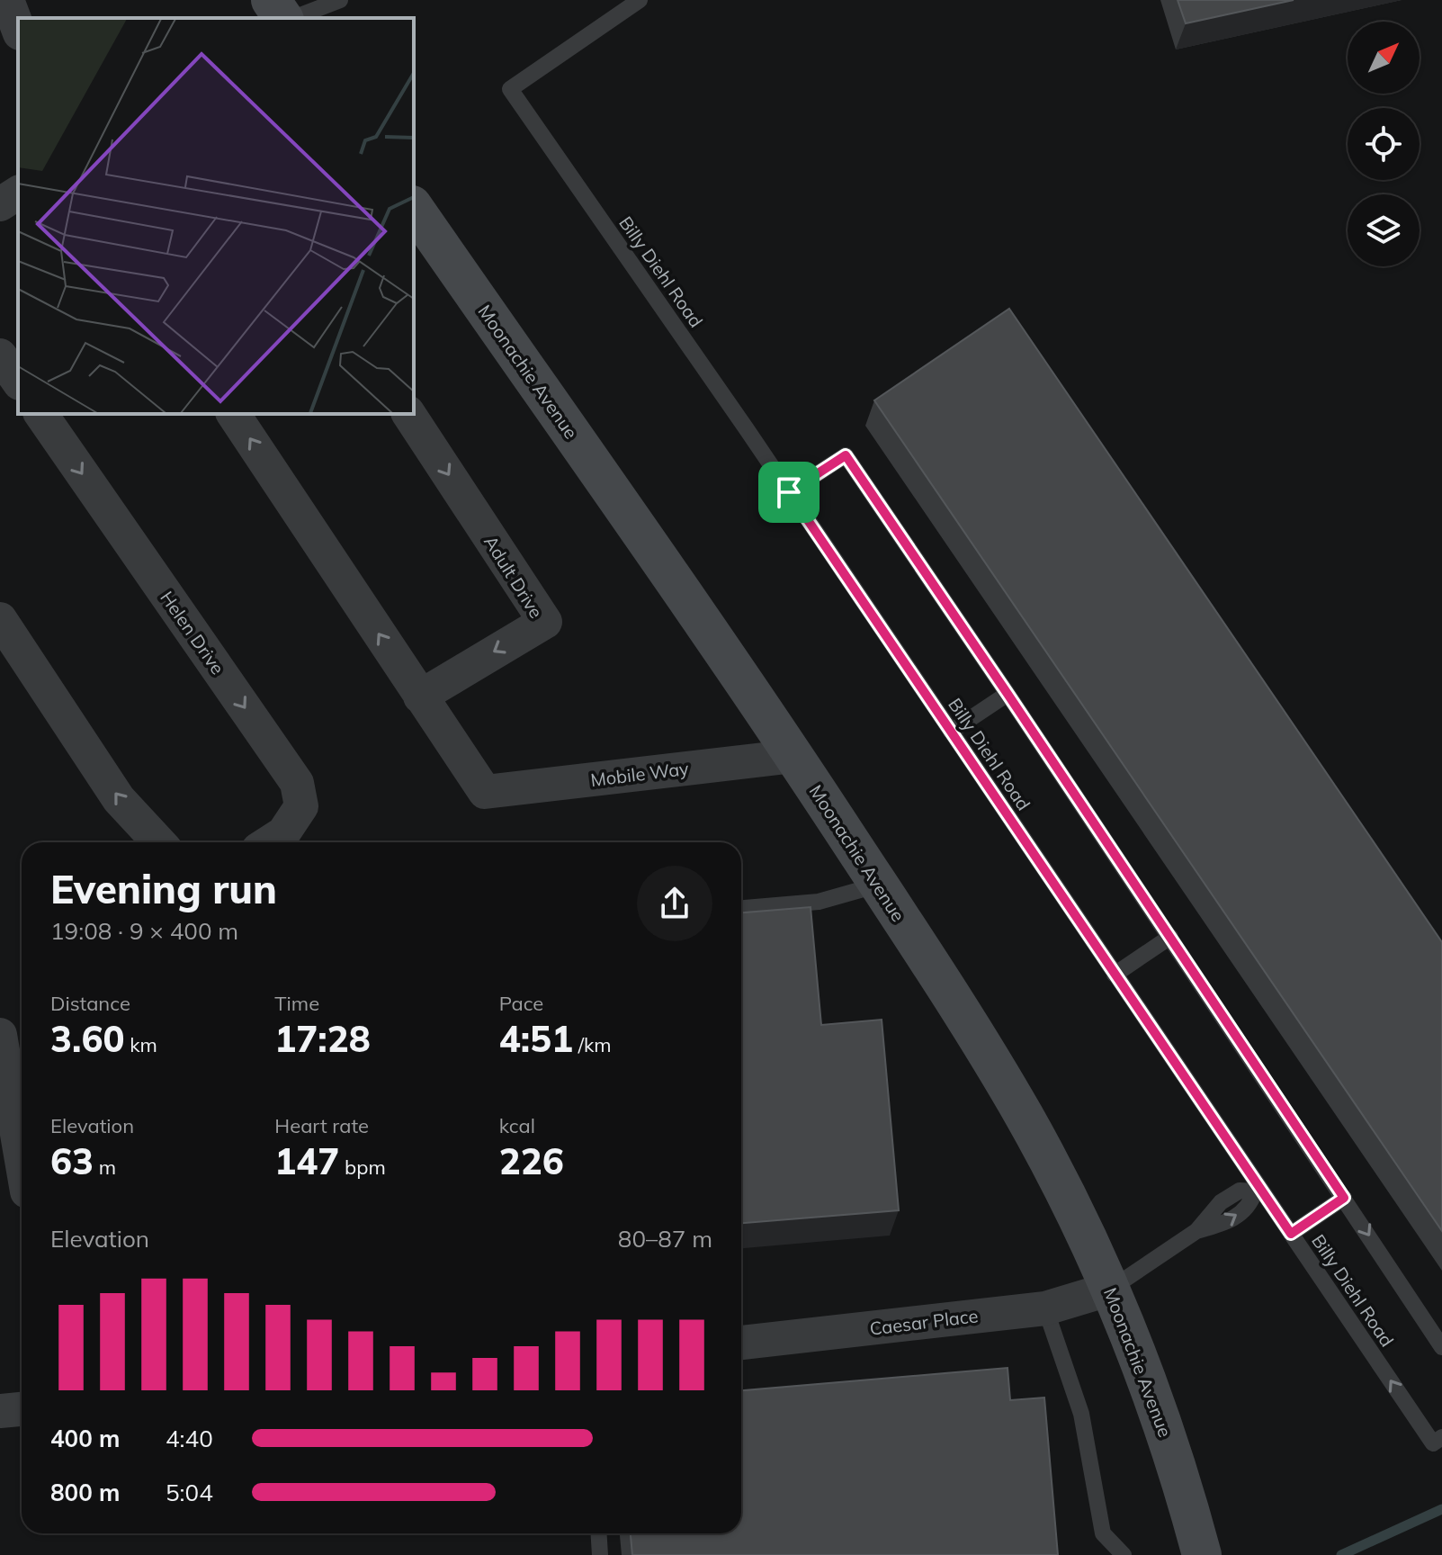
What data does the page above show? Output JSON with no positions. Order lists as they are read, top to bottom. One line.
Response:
{"streets":{"main road":["Moonachie Avenue"],"street":["Adult Drive","Helen Drive","Mobile Way","Caesar Place"],"lane":["Billy Diehl Road"]},"crossings":[["Moonachie Avenue","Mobile Way"],["Moonachie Avenue","Caesar Place"],["Adult Drive","Mobile Way"]],"north":"top right","page":{"heading":["Evening run","19:08 · 9 × 400 m"],"stats":[["Distance","3.60 km"],["Time","17:28"],["Pace","4:51 /km"],["Elevation","63 m"],["Heart rate","147 bpm"],["kcal","226"]],"chart":["Elevation","80–87 m"],"list":[{"name":"400 m","note":"4:40"},{"name":"800 m","note":"5:04"}]}}
